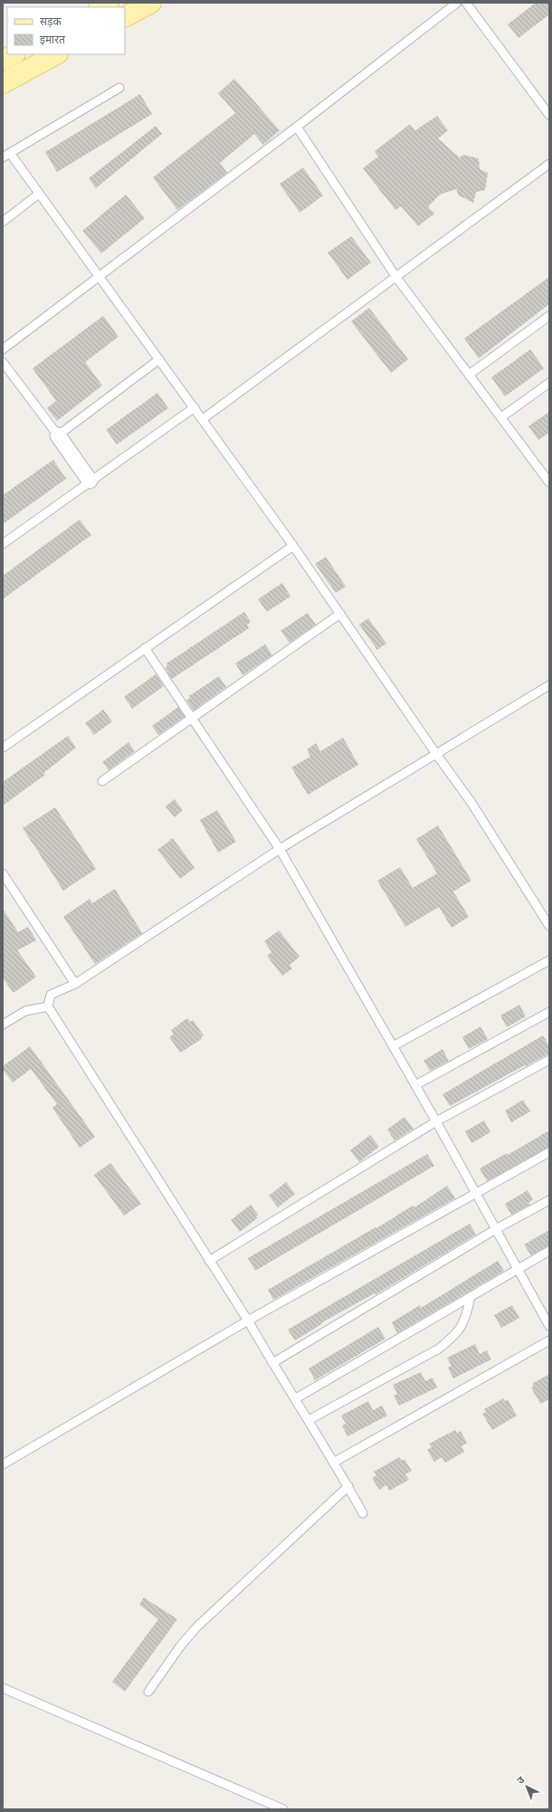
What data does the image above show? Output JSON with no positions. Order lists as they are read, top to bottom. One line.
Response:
{"legend":["सड़क","इमारत"],"north":"top left"}
